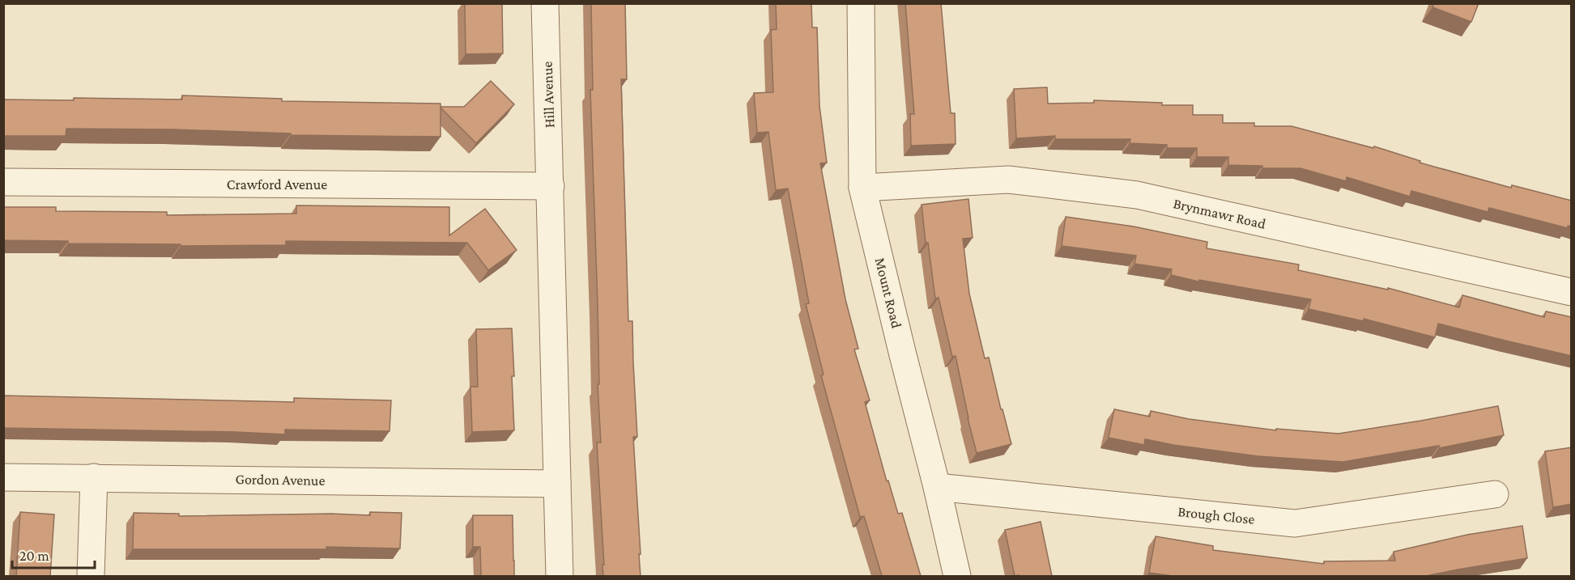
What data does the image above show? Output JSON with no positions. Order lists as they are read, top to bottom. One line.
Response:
{"streets":{"street":["Hill Avenue","Crawford Avenue","Brynmawr Road","Mount Road","Gordon Avenue","Brough Close"]},"crossings":[["Hill Avenue","Crawford Avenue"],["Hill Avenue","Gordon Avenue"],["Brynmawr Road","Mount Road"],["Mount Road","Brough Close"]],"scale_bar":"20 m"}
